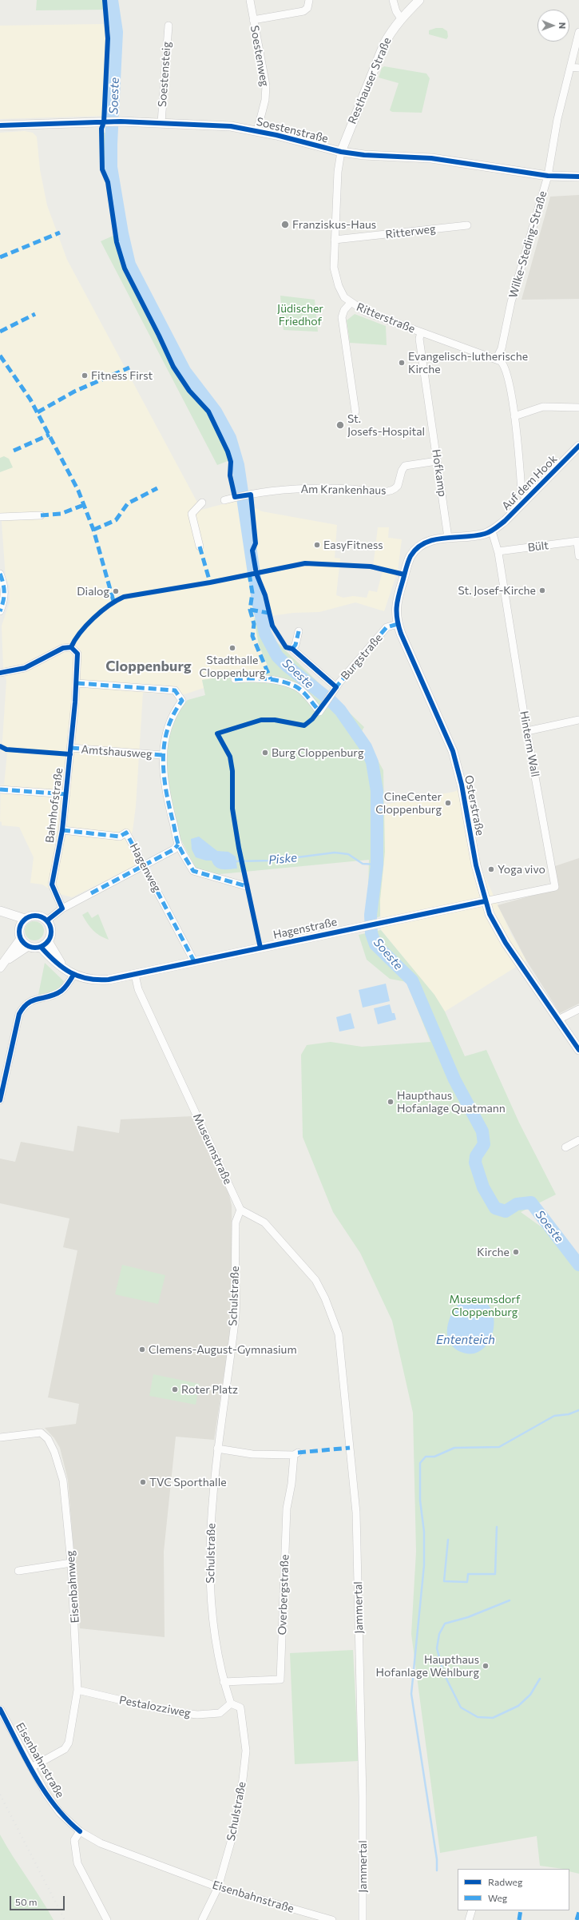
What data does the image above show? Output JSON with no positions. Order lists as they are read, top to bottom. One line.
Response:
{"streets":{"street":["Soestenweg","Soestensteig","Resthauser Straße","Soestenstraße","Ritterweg","Wilke-Steding-Straße","Ritterstraße","Hofkamp","Auf dem Hook","Am Krankenhaus","Bült","Burgstraße","Hinterm Wall","Amtshausweg","Bahnhofstraße","Osterstraße","Hagenweg","Hagenstraße","Museumstraße","Schulstraße","Eisenbahnweg","Overbergstraße","Jammertal","Pestalozziweg","Eisenbahnstraße"]},"crossings":[["Soestenweg","Soestenstraße"],["Soestensteig","Soestenstraße"],["Resthauser Straße","Soestenstraße"],["Resthauser Straße","Ritterstraße"],["Soestenstraße","Wilke-Steding-Straße"],["Soestenstraße","Ritterstraße"],["Ritterweg","Ritterstraße"],["Wilke-Steding-Straße","Ritterstraße"],["Ritterstraße","Hofkamp"],["Hofkamp","Am Krankenhaus"],["Hofkamp","Osterstraße"],["Auf dem Hook","Hinterm Wall"],["Bült","Hinterm Wall"],["Burgstraße","Osterstraße"],["Hinterm Wall","Osterstraße"],["Hinterm Wall","Hagenstraße"],["Amtshausweg","Bahnhofstraße"],["Bahnhofstraße","Hagenweg"],["Osterstraße","Hagenstraße"],["Hagenweg","Hagenstraße"],["Hagenstraße","Museumstraße"],["Museumstraße","Schulstraße"],["Museumstraße","Jammertal"],["Schulstraße","Overbergstraße"],["Schulstraße","Jammertal"],["Schulstraße","Pestalozziweg"],["Schulstraße","Eisenbahnstraße"],["Eisenbahnweg","Pestalozziweg"],["Eisenbahnweg","Eisenbahnstraße"]],"districts":["Cloppenburg"],"water":["Soeste","Piske","Ententeich"],"parks":["Jüdischer Friedhof","Museumsdorf Cloppenburg"],"places":["Franziskus-Haus","Evangelisch-lutherische Kirche","Fitness First","St. Josefs-Hospital","EasyFitness","St. Josef-Kirche","Dialog","Stadthalle Cloppenburg","Burg Cloppenburg","CineCenter Cloppenburg","Yoga vivo","Haupthaus Hofanlage Quatmann","Kirche","Clemens-August-Gymnasium","Roter Platz","TVC Sporthalle","Haupthaus Hofanlage Wehlburg"],"legend":["Radweg","Weg"],"scale_bar":"50 m","north":"right"}
